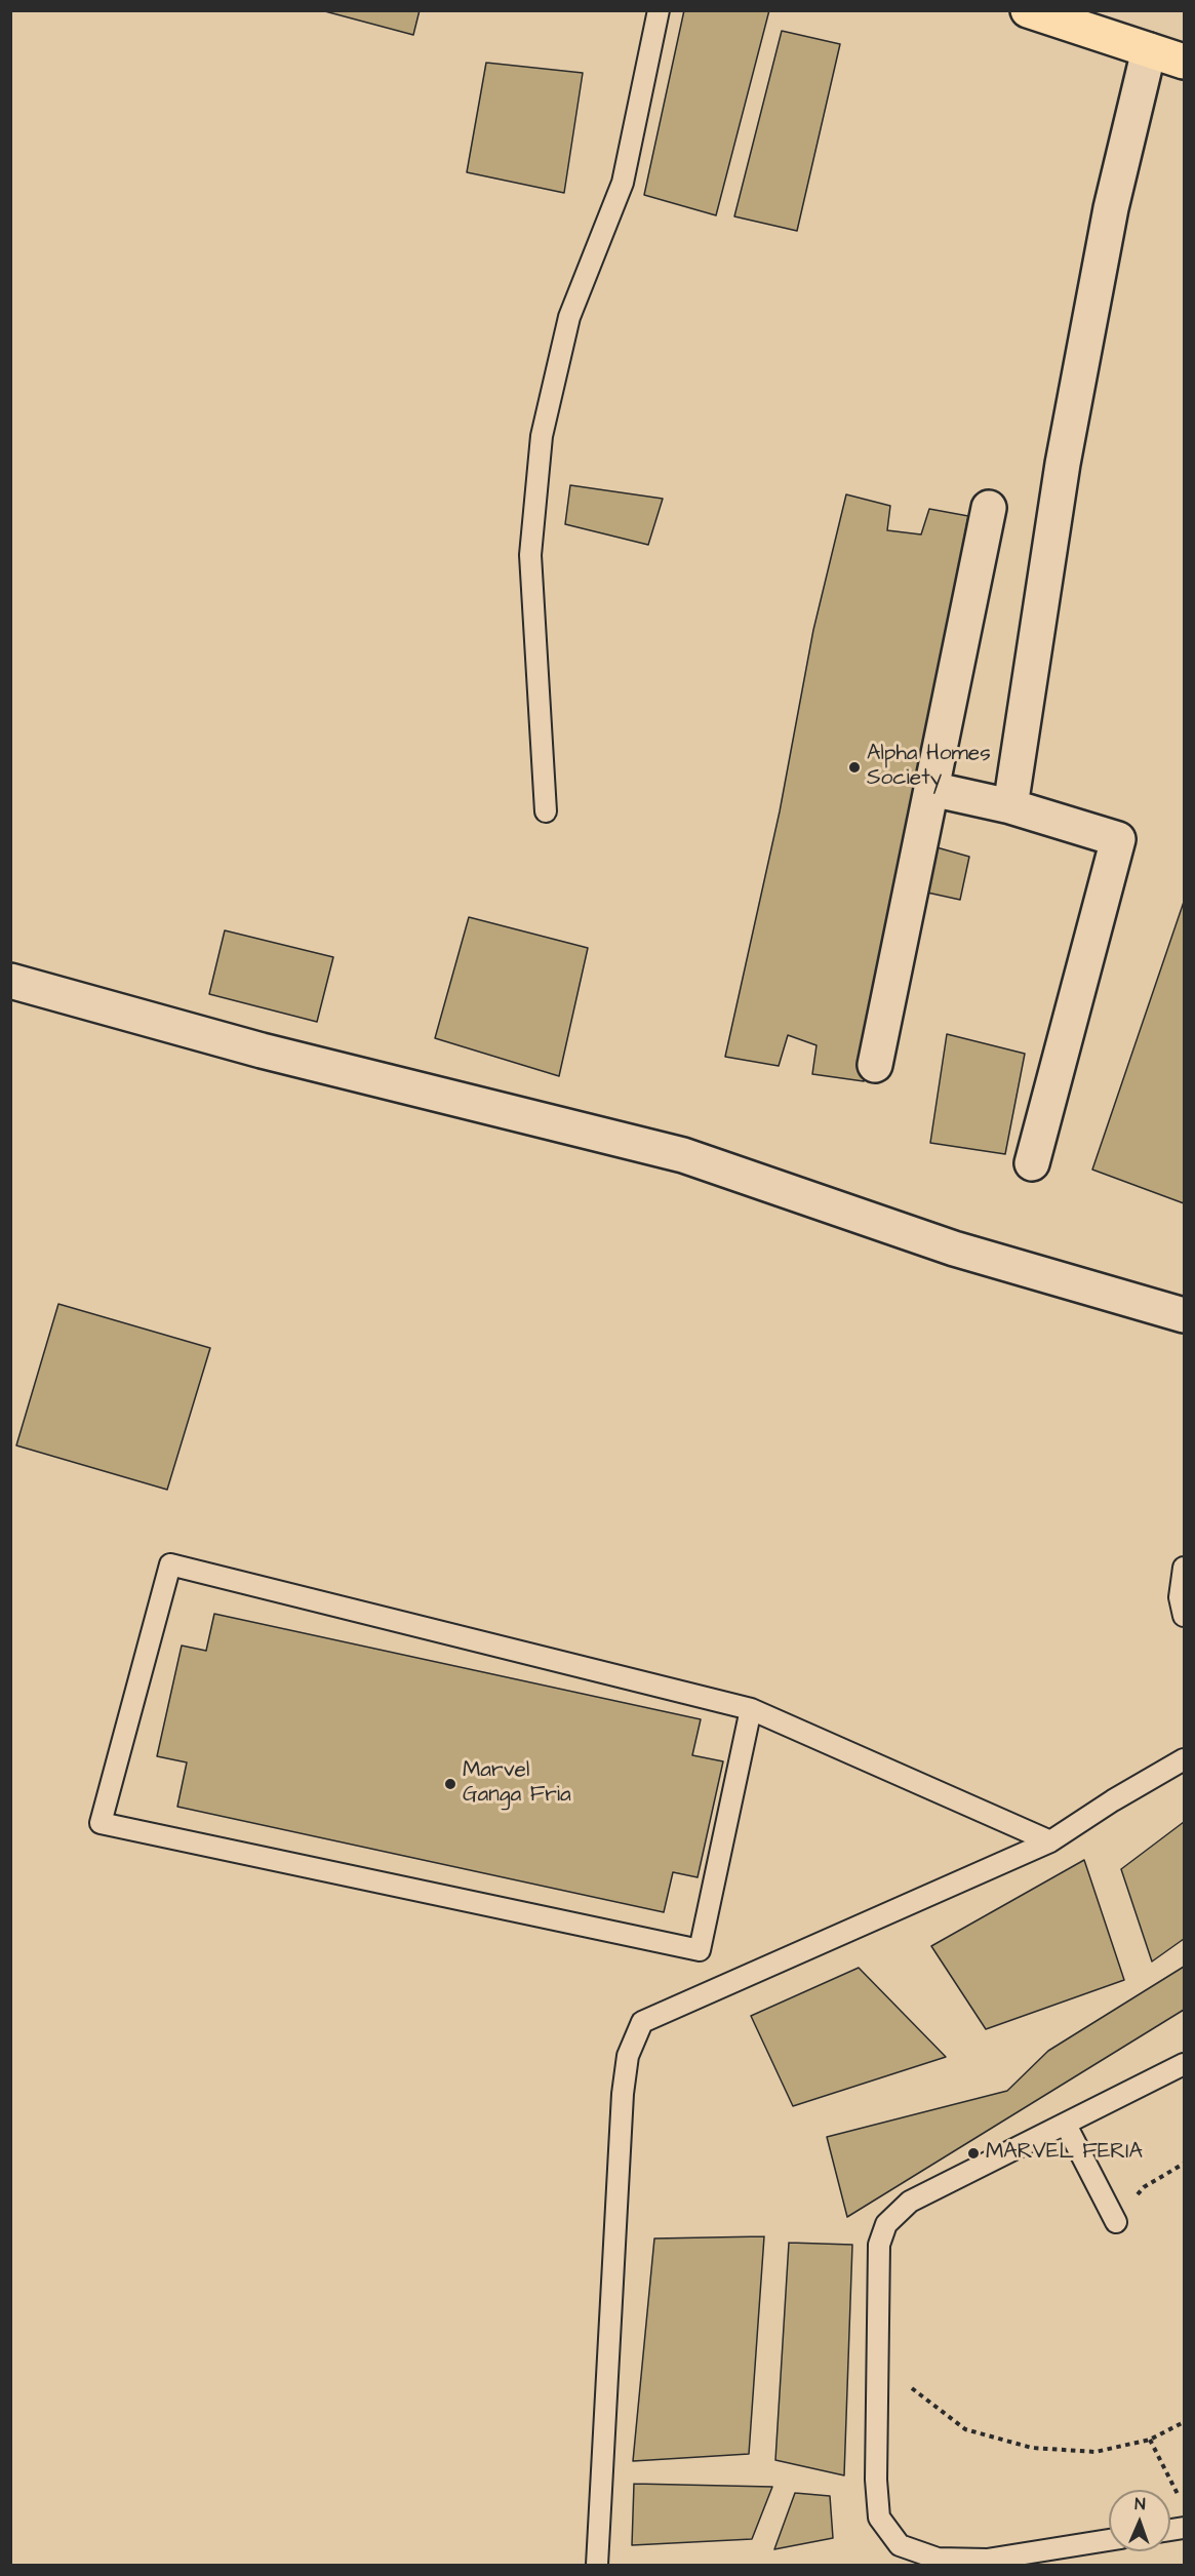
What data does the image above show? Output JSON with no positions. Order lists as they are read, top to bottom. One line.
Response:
{"places":["Alpha Homes Society","Marvel Ganga Fria","MARVEL FERIA"],"north":"top"}
